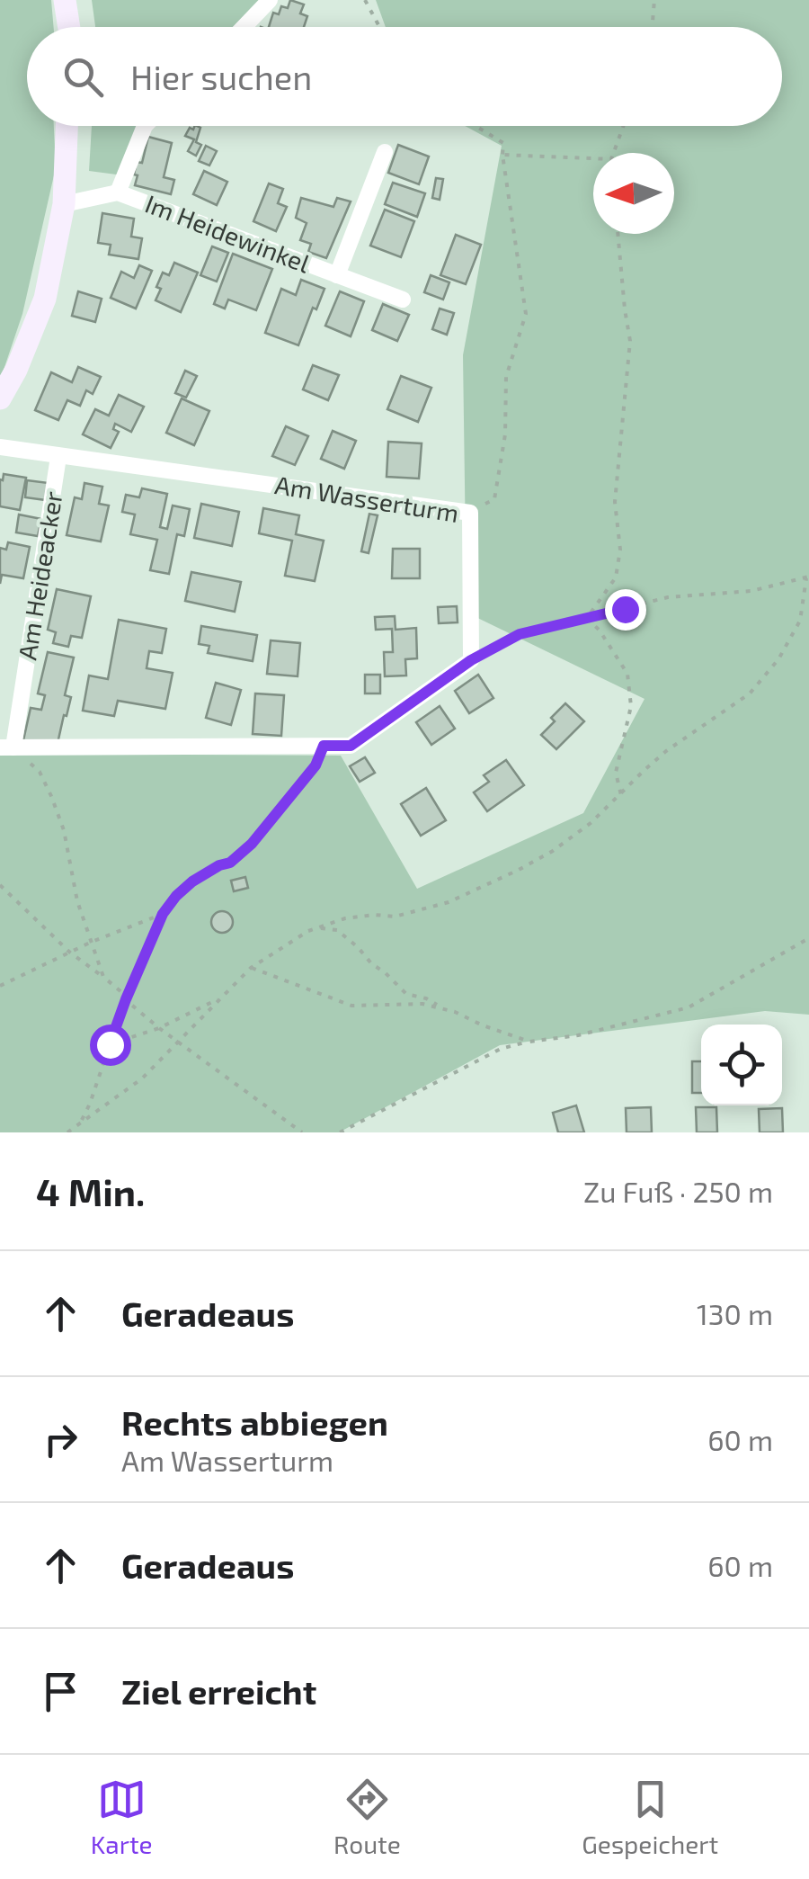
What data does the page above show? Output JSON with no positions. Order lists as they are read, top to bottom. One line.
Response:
{"streets":{"street":["Im Heidewinkel","Am Wasserturm","Am Heideacker"]},"crossings":[["Am Wasserturm","Am Heideacker"]],"north":"left","page":{"search":"Hier suchen","heading":["4 Min.","Zu Fuß · 250 m"],"list":[["Geradeaus","130 m"],["Rechts abbiegen","Am Wasserturm","60 m"],["Geradeaus","60 m"],"Ziel erreicht"],"nav":["Karte","Route","Gespeichert"]}}
